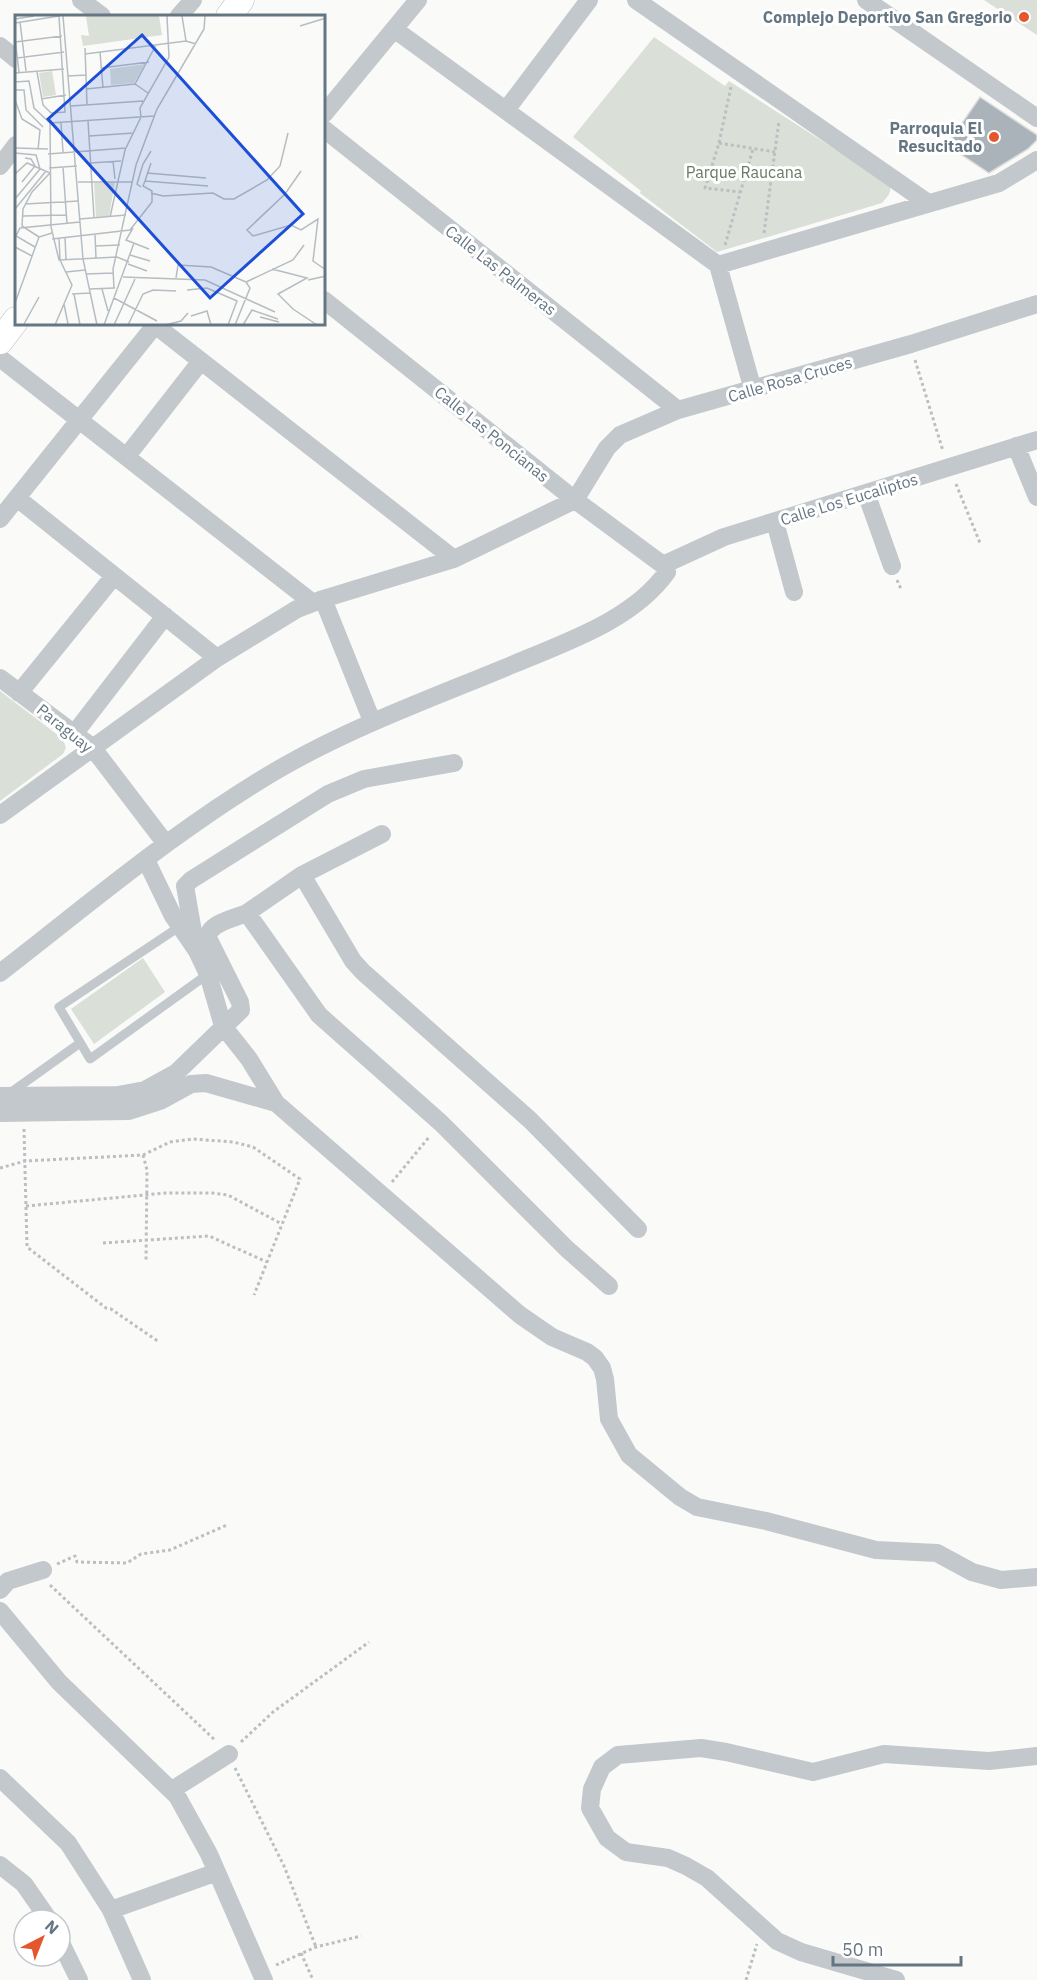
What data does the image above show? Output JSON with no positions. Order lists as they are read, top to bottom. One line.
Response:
{"streets":{"street":["Calle Las Palmeras","Calle Rosa Cruces","Calle Las Poncianas","Calle Los Eucaliptos","Paraguay"]},"crossings":[["Calle Las Palmeras","Calle Rosa Cruces"],["Calle Rosa Cruces","Calle Las Poncianas"],["Calle Las Poncianas","Calle Los Eucaliptos"]],"parks":["Parque Raucana"],"places":["Complejo Deportivo San Gregorio","Parroquia El Resucitado"],"scale_bar":"50 m","north":"top right"}
